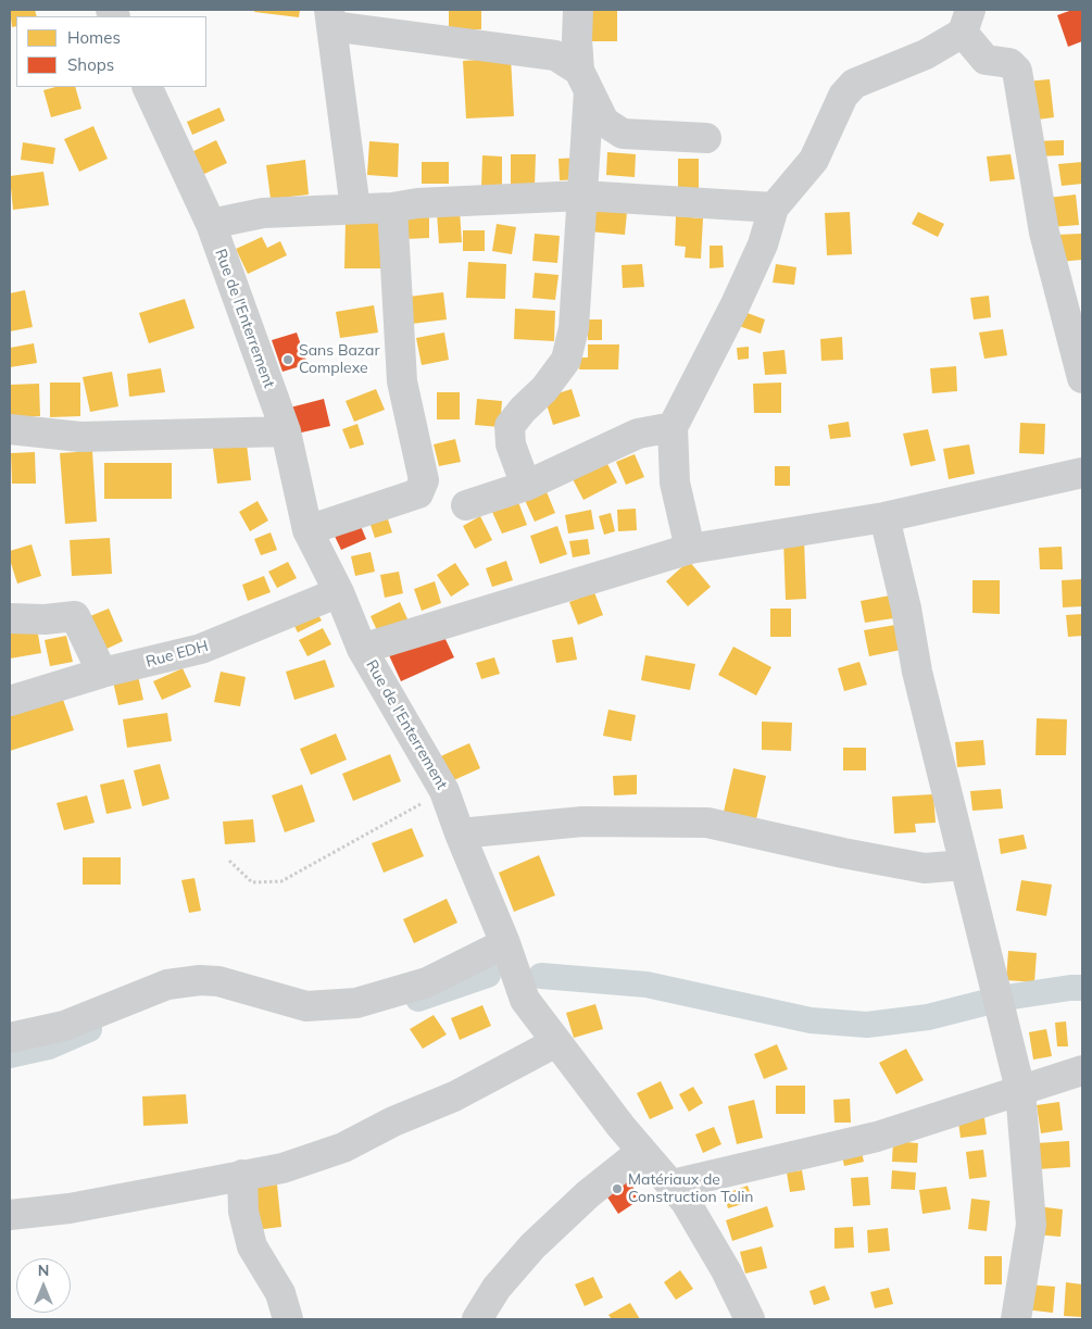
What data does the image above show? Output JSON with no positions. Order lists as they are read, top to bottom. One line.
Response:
{"streets":{"street":["Rue de l'Enterrement","Rue EDH"]},"crossings":[["Rue de l'Enterrement","Rue EDH"]],"places":["Sans Bazar Complexe","Matériaux de Construction Tolin"],"legend":["Homes","Shops"],"north":"top"}
